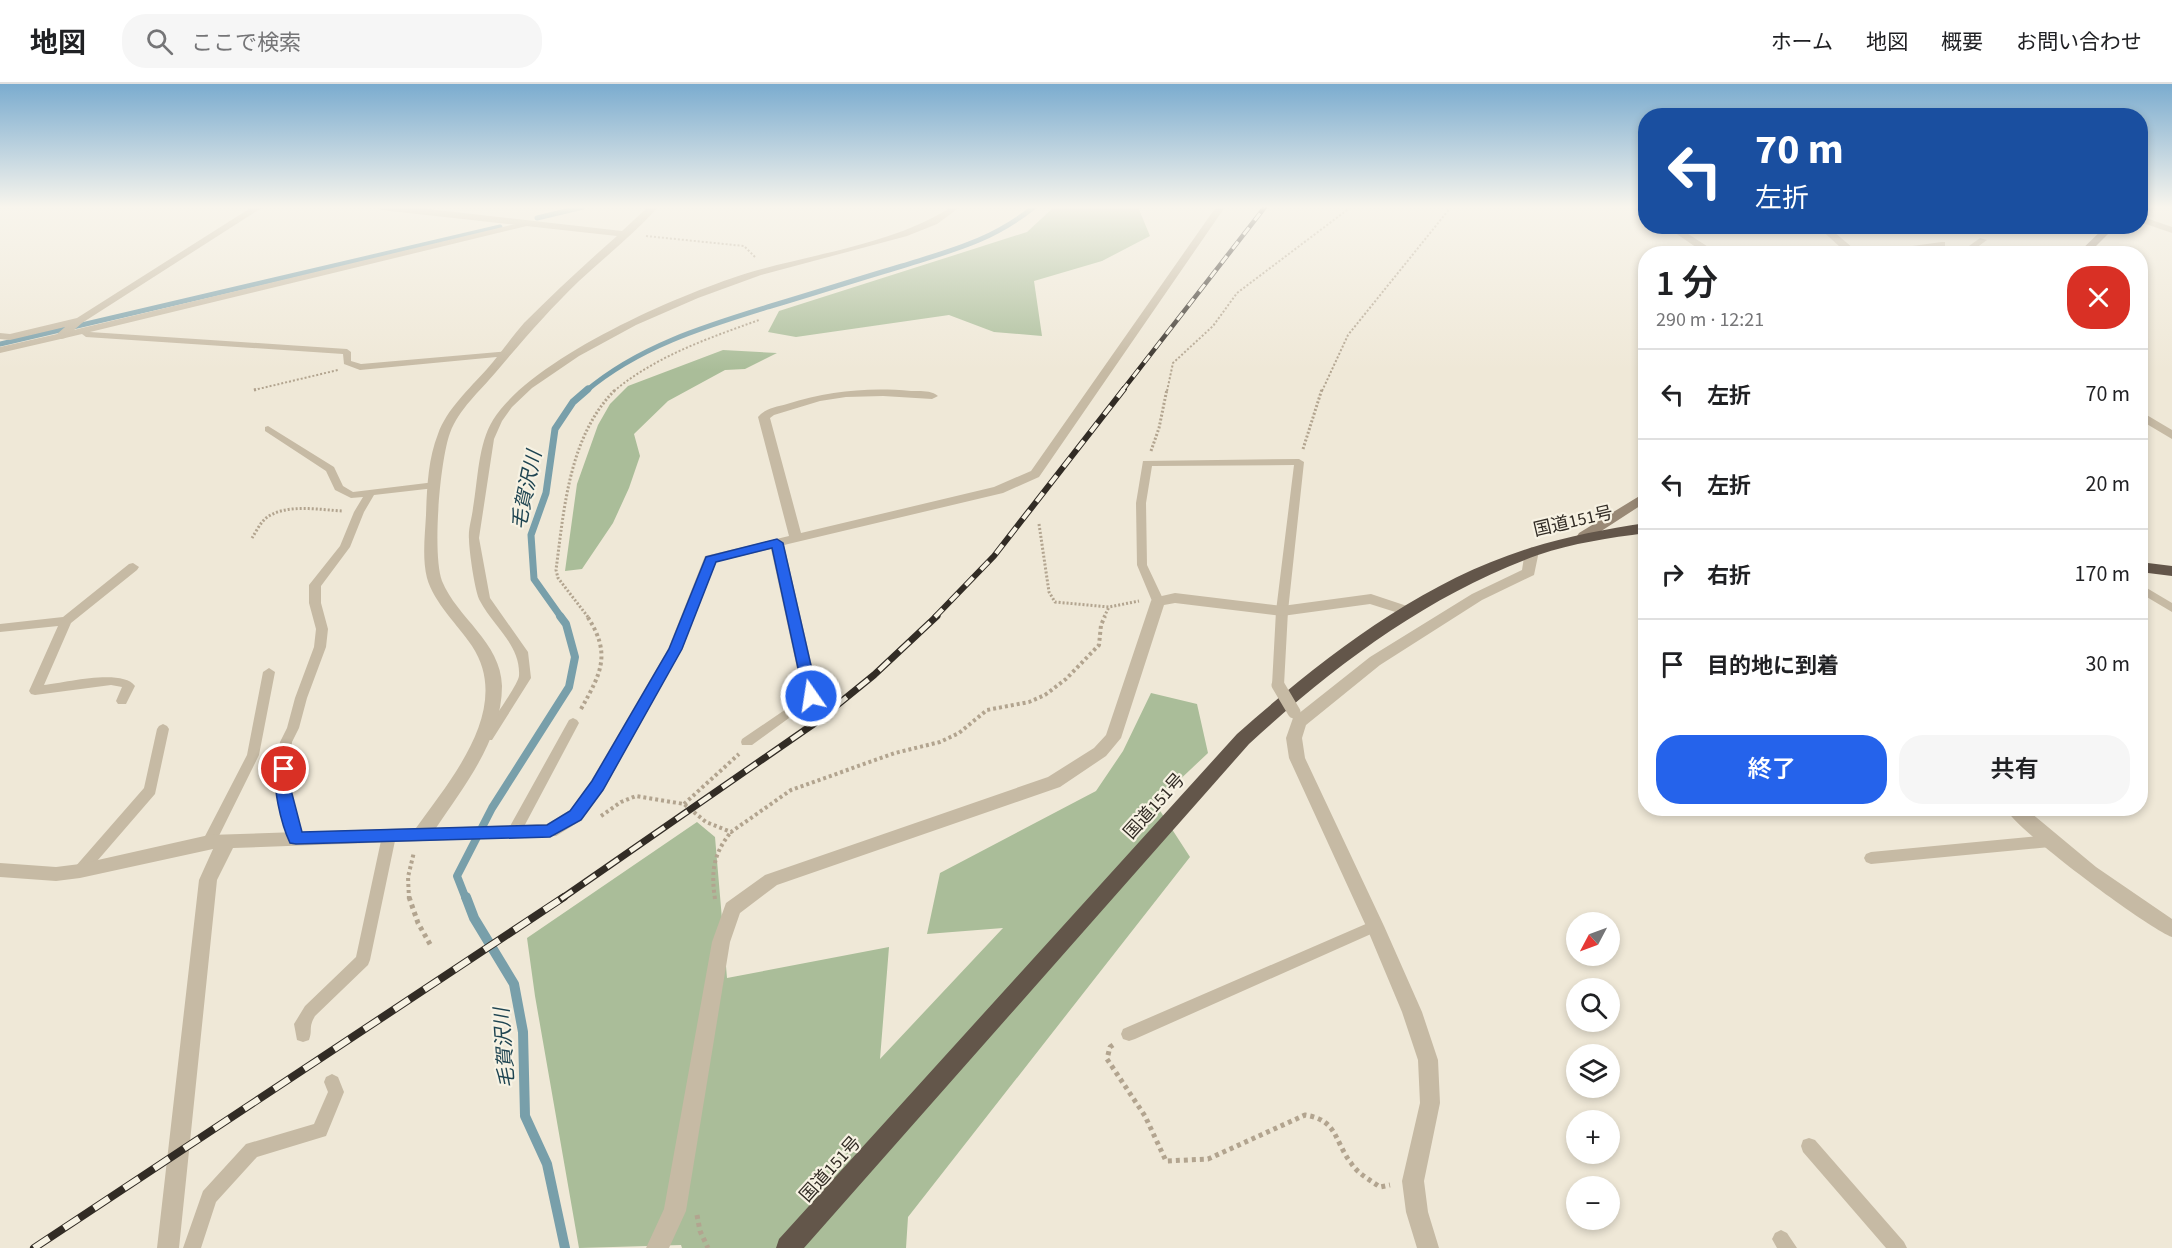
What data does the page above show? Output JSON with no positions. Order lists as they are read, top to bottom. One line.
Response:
{"streets":{"highway":["国道151号"]},"water":["毛賀沢川"],"north":"bottom left","page":{"header":"地図","search":"ここで検索","nav":["ホーム","地図","概要","お問い合わせ"],"turn":["70 m","左折"],"heading":["1 分","290 m · 12:21"],"list":[{"name":"左折","value":"70 m"},{"name":"左折","value":"20 m"},{"name":"右折","value":"170 m"},{"name":"目的地に到着","value":"30 m"}],"buttons":["終了","共有"],"map_buttons":["+","−"]}}
